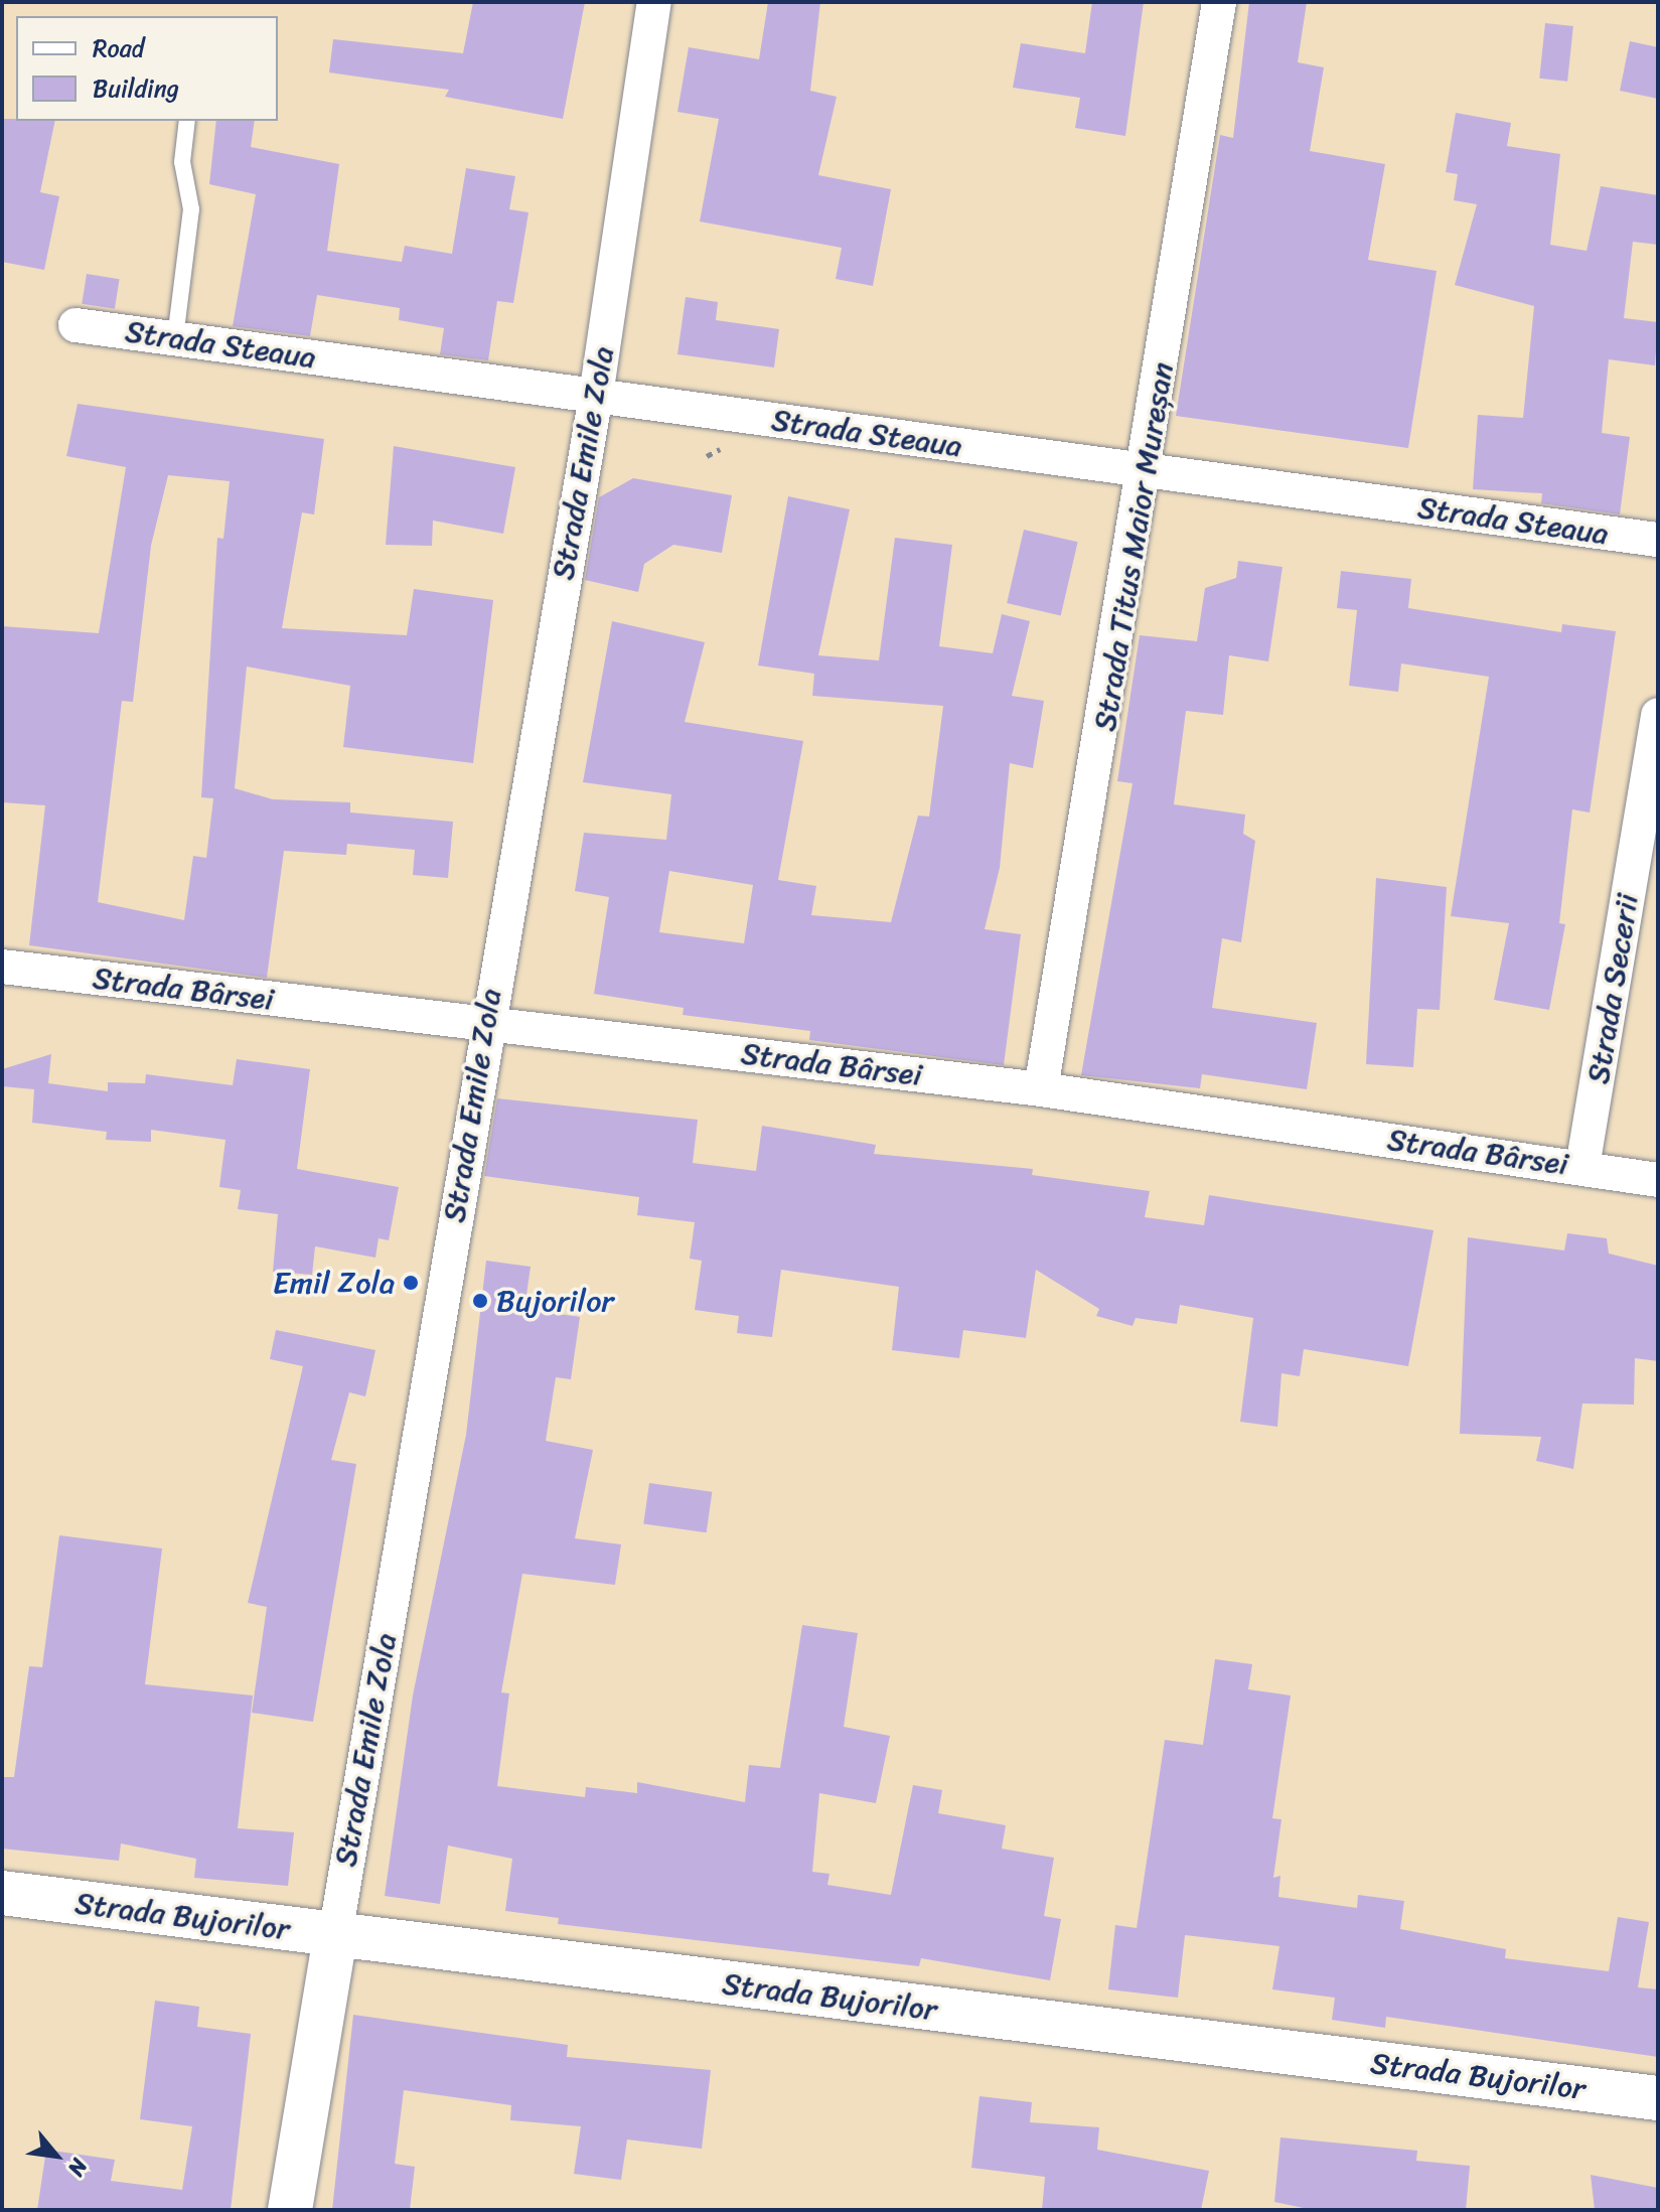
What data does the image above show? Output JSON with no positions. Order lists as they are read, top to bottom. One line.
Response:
{"streets":{"main road":["Strada Emile Zola","Strada Bujorilor"],"street":["Strada Steaua","Strada Titus Maior Mureșan","Strada Bârsei","Strada Secerii"]},"crossings":[["Strada Steaua","Strada Emile Zola"],["Strada Steaua","Strada Titus Maior Mureșan"],["Strada Emile Zola","Strada Bârsei"],["Strada Emile Zola","Strada Bujorilor"],["Strada Titus Maior Mureșan","Strada Bârsei"],["Strada Bârsei","Strada Secerii"]],"places":["Emil Zola","Bujorilor"],"legend":["Road","Building"],"north":"bottom right"}
